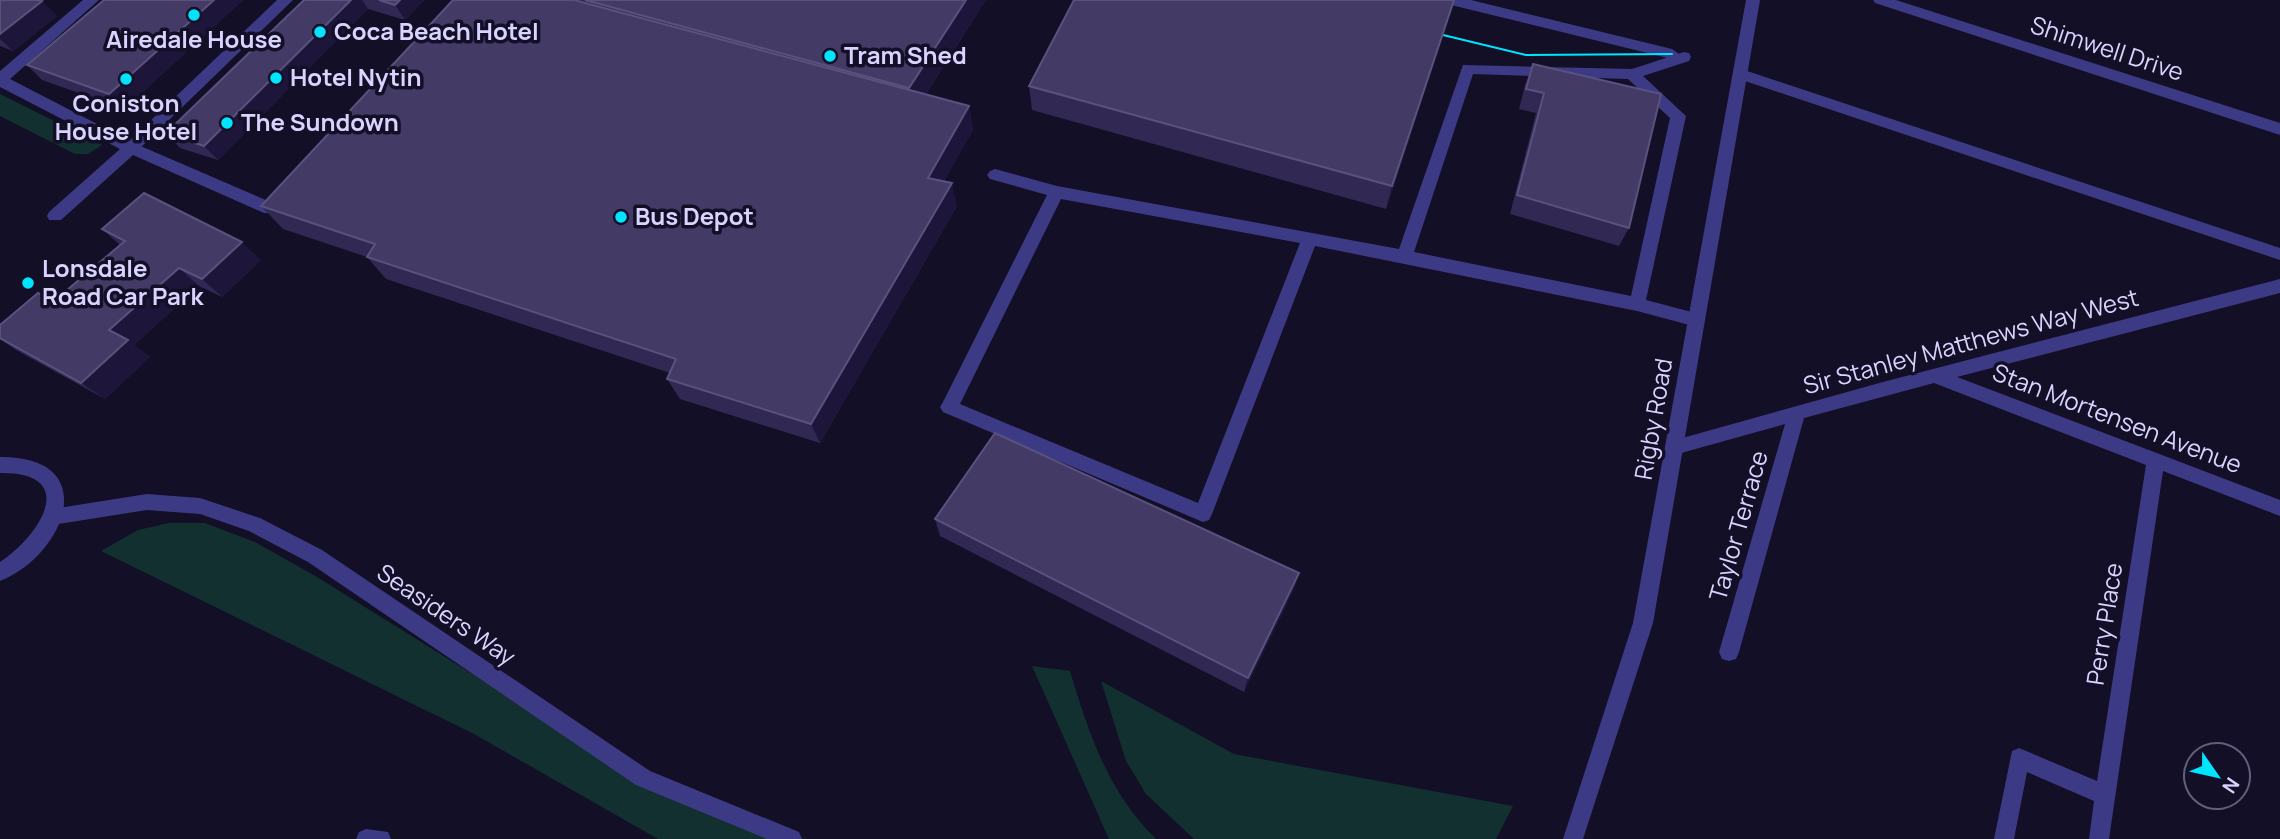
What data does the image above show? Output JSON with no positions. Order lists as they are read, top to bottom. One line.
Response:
{"streets":{"street":["Shimwell Drive","Sir Stanley Matthews Way West","Rigby Road","Stan Mortensen Avenue","Taylor Terrace","Seasiders Way","Perry Place"]},"crossings":[["Sir Stanley Matthews Way West","Rigby Road"],["Sir Stanley Matthews Way West","Stan Mortensen Avenue"],["Sir Stanley Matthews Way West","Taylor Terrace"],["Stan Mortensen Avenue","Perry Place"]],"places":["Airedale House","Coca Beach Hotel","Tram Shed","Hotel Nytin","Coniston House Hotel","The Sundown","Bus Depot","Lonsdale Road Car Park"],"north":"bottom right"}
